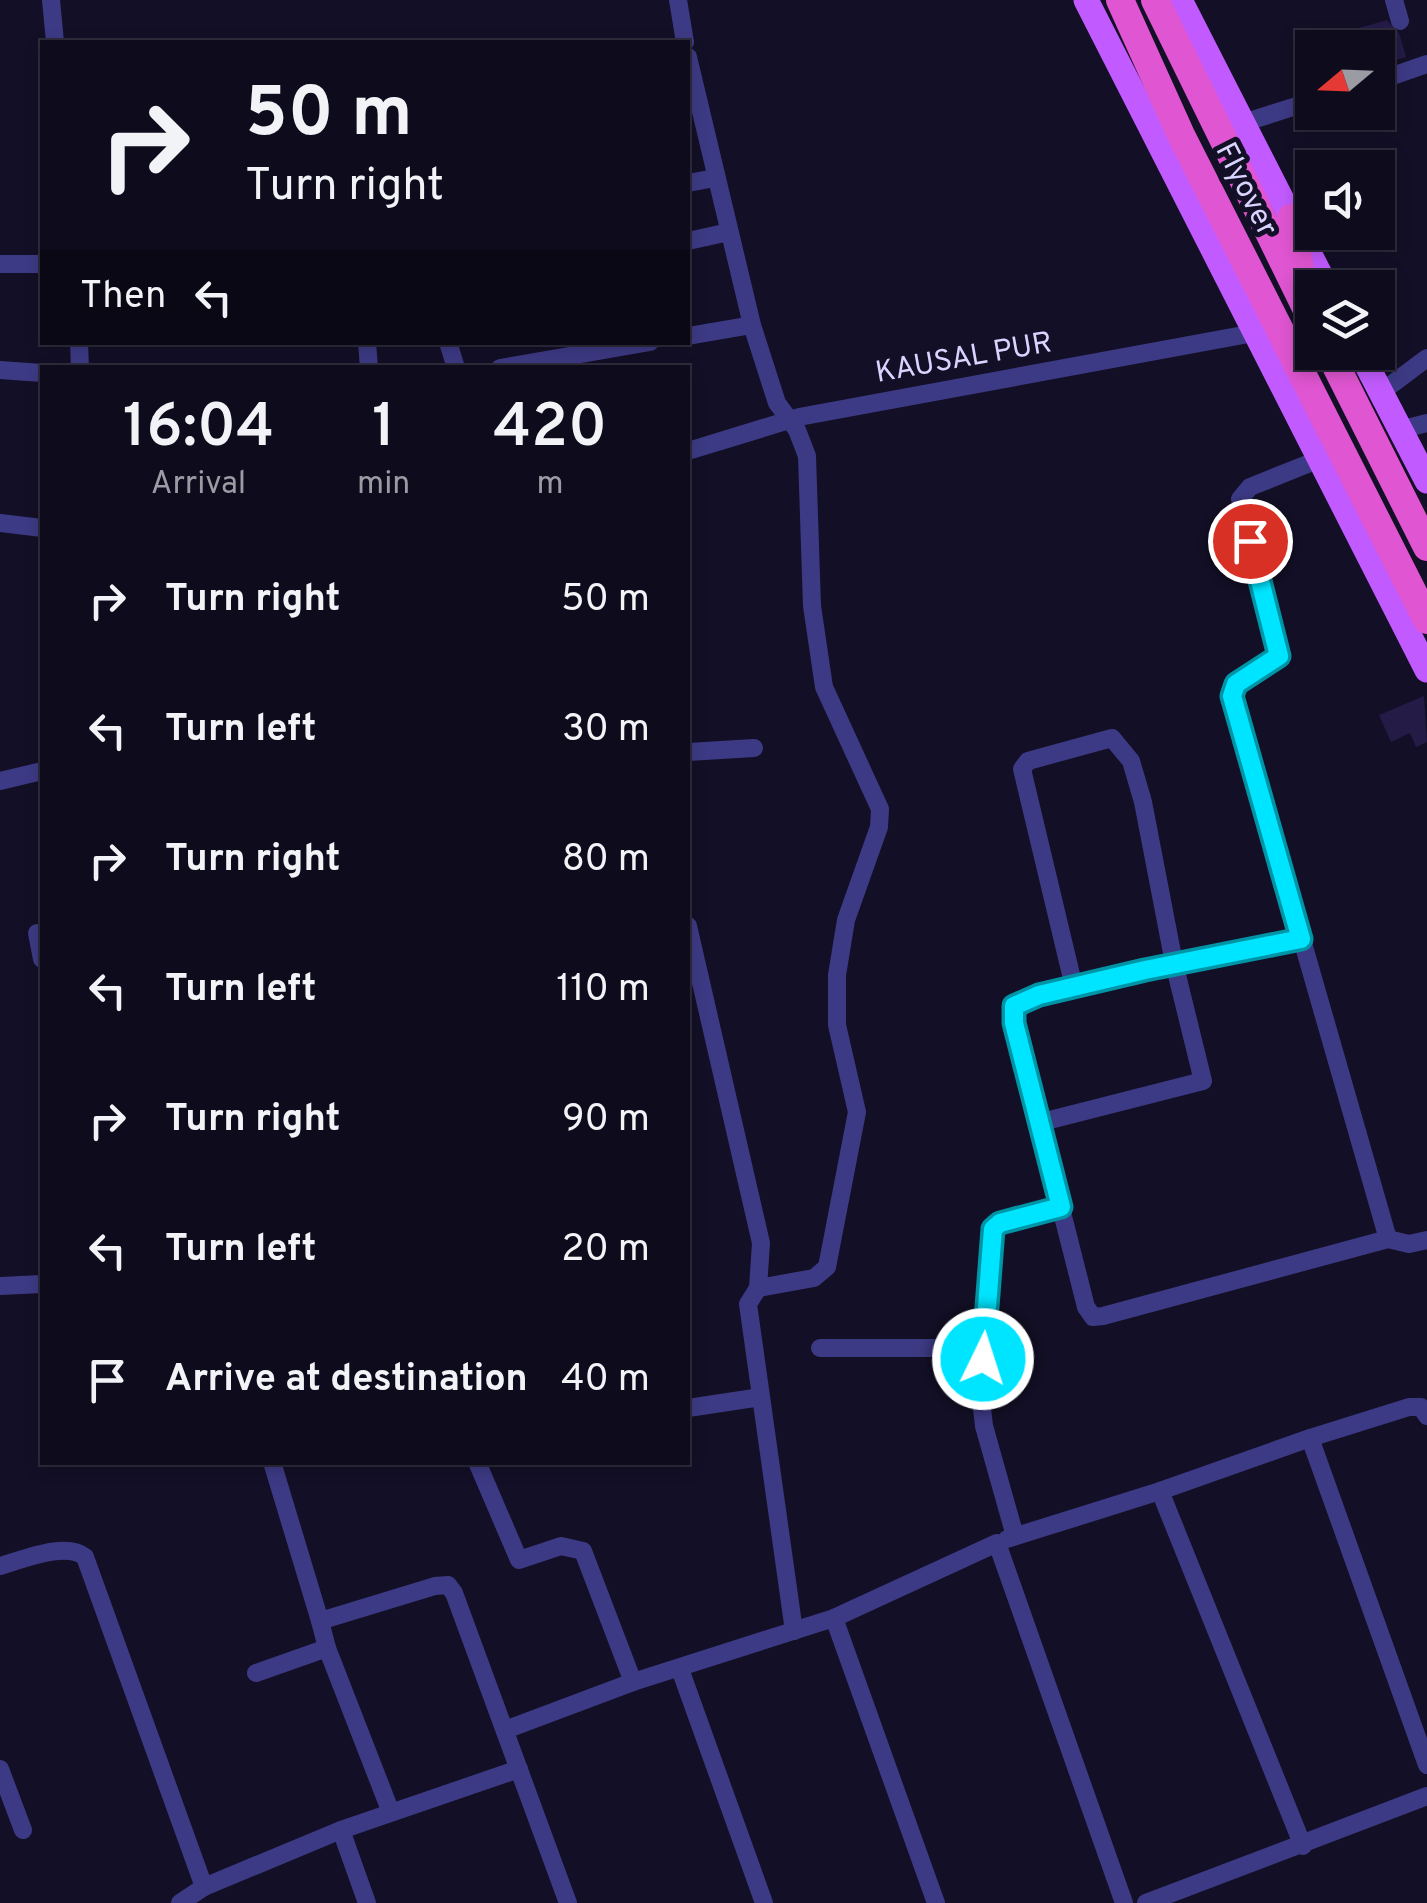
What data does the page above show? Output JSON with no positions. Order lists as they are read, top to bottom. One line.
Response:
{"streets":{"highway":["Flyover"],"street":["KAUSAL PUR"]},"north":"left","page":{"turn":["50 m","Turn right"],"then":"Then","eta":["16:04","Arrival","1","min","420","m"],"list":[{"name":"Turn right","value":"50 m"},{"name":"Turn left","value":"30 m"},{"name":"Turn right","value":"80 m"},{"name":"Turn left","value":"110 m"},{"name":"Turn right","value":"90 m"},{"name":"Turn left","value":"20 m"},{"name":"Arrive at destination","value":"40 m"}]}}
